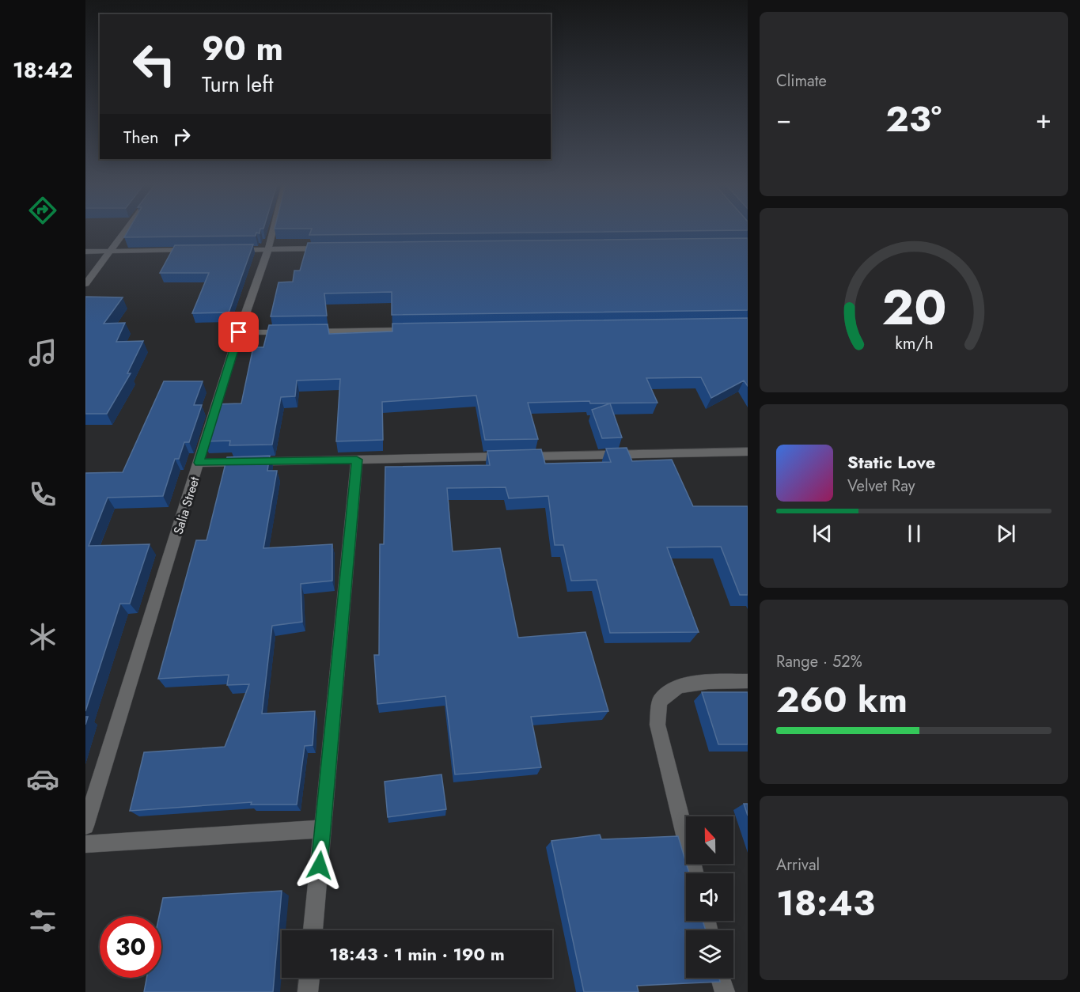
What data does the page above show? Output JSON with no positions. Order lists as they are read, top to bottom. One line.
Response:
{"streets":{"street":["Salia Street"]},"north":"top","page":{"tabs":"18:42","tile":["Climate",["Range · 52%","260 km"],["Arrival","18:43"]],"turn":["90 m","Turn left"],"heat":["−","23°","+"],"then":"Then","song":["Static Love","Velvet Ray"],"limit":"30","trip":"18:43 · 1 min · 190 m","gauge":["20","km/h"]}}
